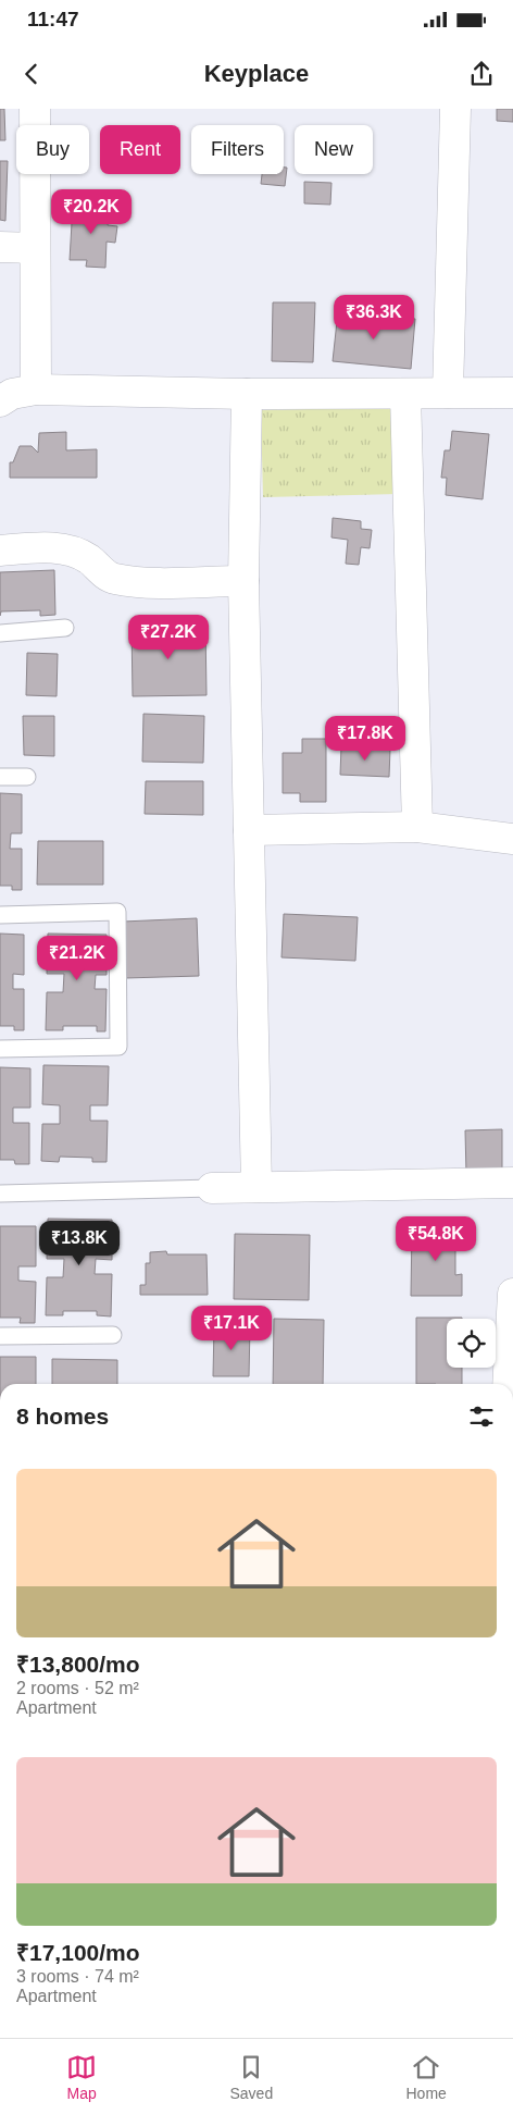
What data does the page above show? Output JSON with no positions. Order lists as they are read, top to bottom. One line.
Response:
{"page":{"status":"11:47","header":"Keyplace","chip":["Buy","Rent","Filters","New"],"price":["₹20.2K","₹36.3K","₹27.2K","₹17.8K","₹21.2K","₹54.8K","₹13.8K","₹17.1K"],"heading":"8 homes","list":[{"name":"₹13,800/mo","note":"2 rooms · 52 m² · Apartment"},{"name":"₹17,100/mo","note":"3 rooms · 74 m² · Apartment"}],"tabs":["Map","Saved","Home"]}}
